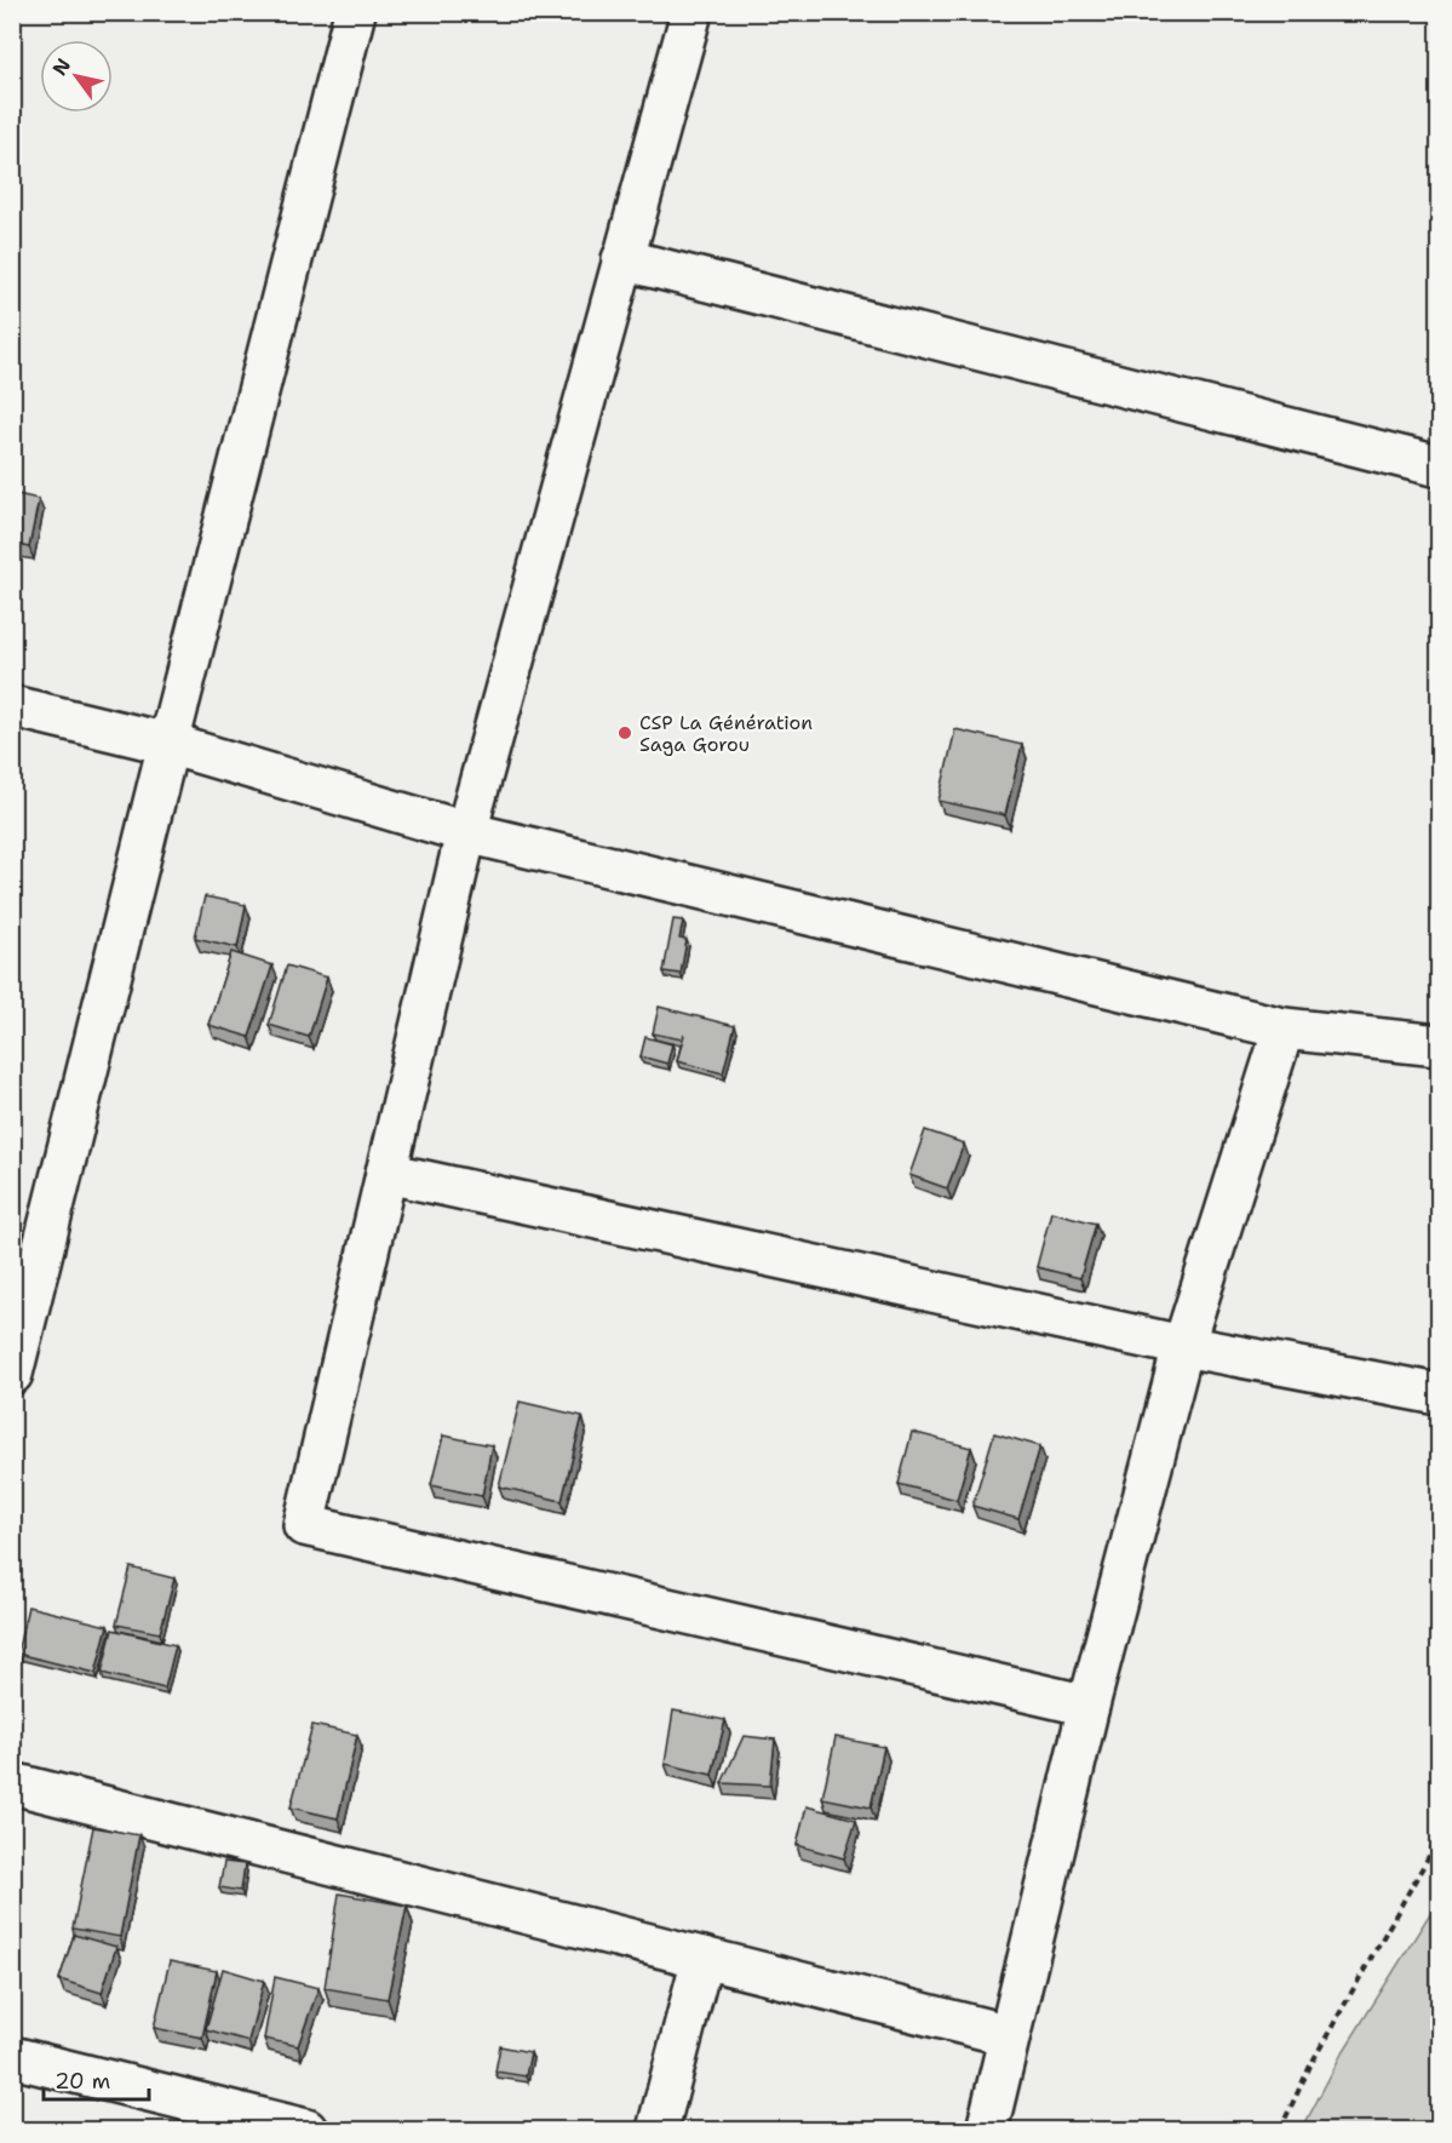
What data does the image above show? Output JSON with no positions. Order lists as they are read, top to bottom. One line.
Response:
{"places":["CSP La Génération Saga Gorou"],"scale_bar":"20 m","north":"top left"}
